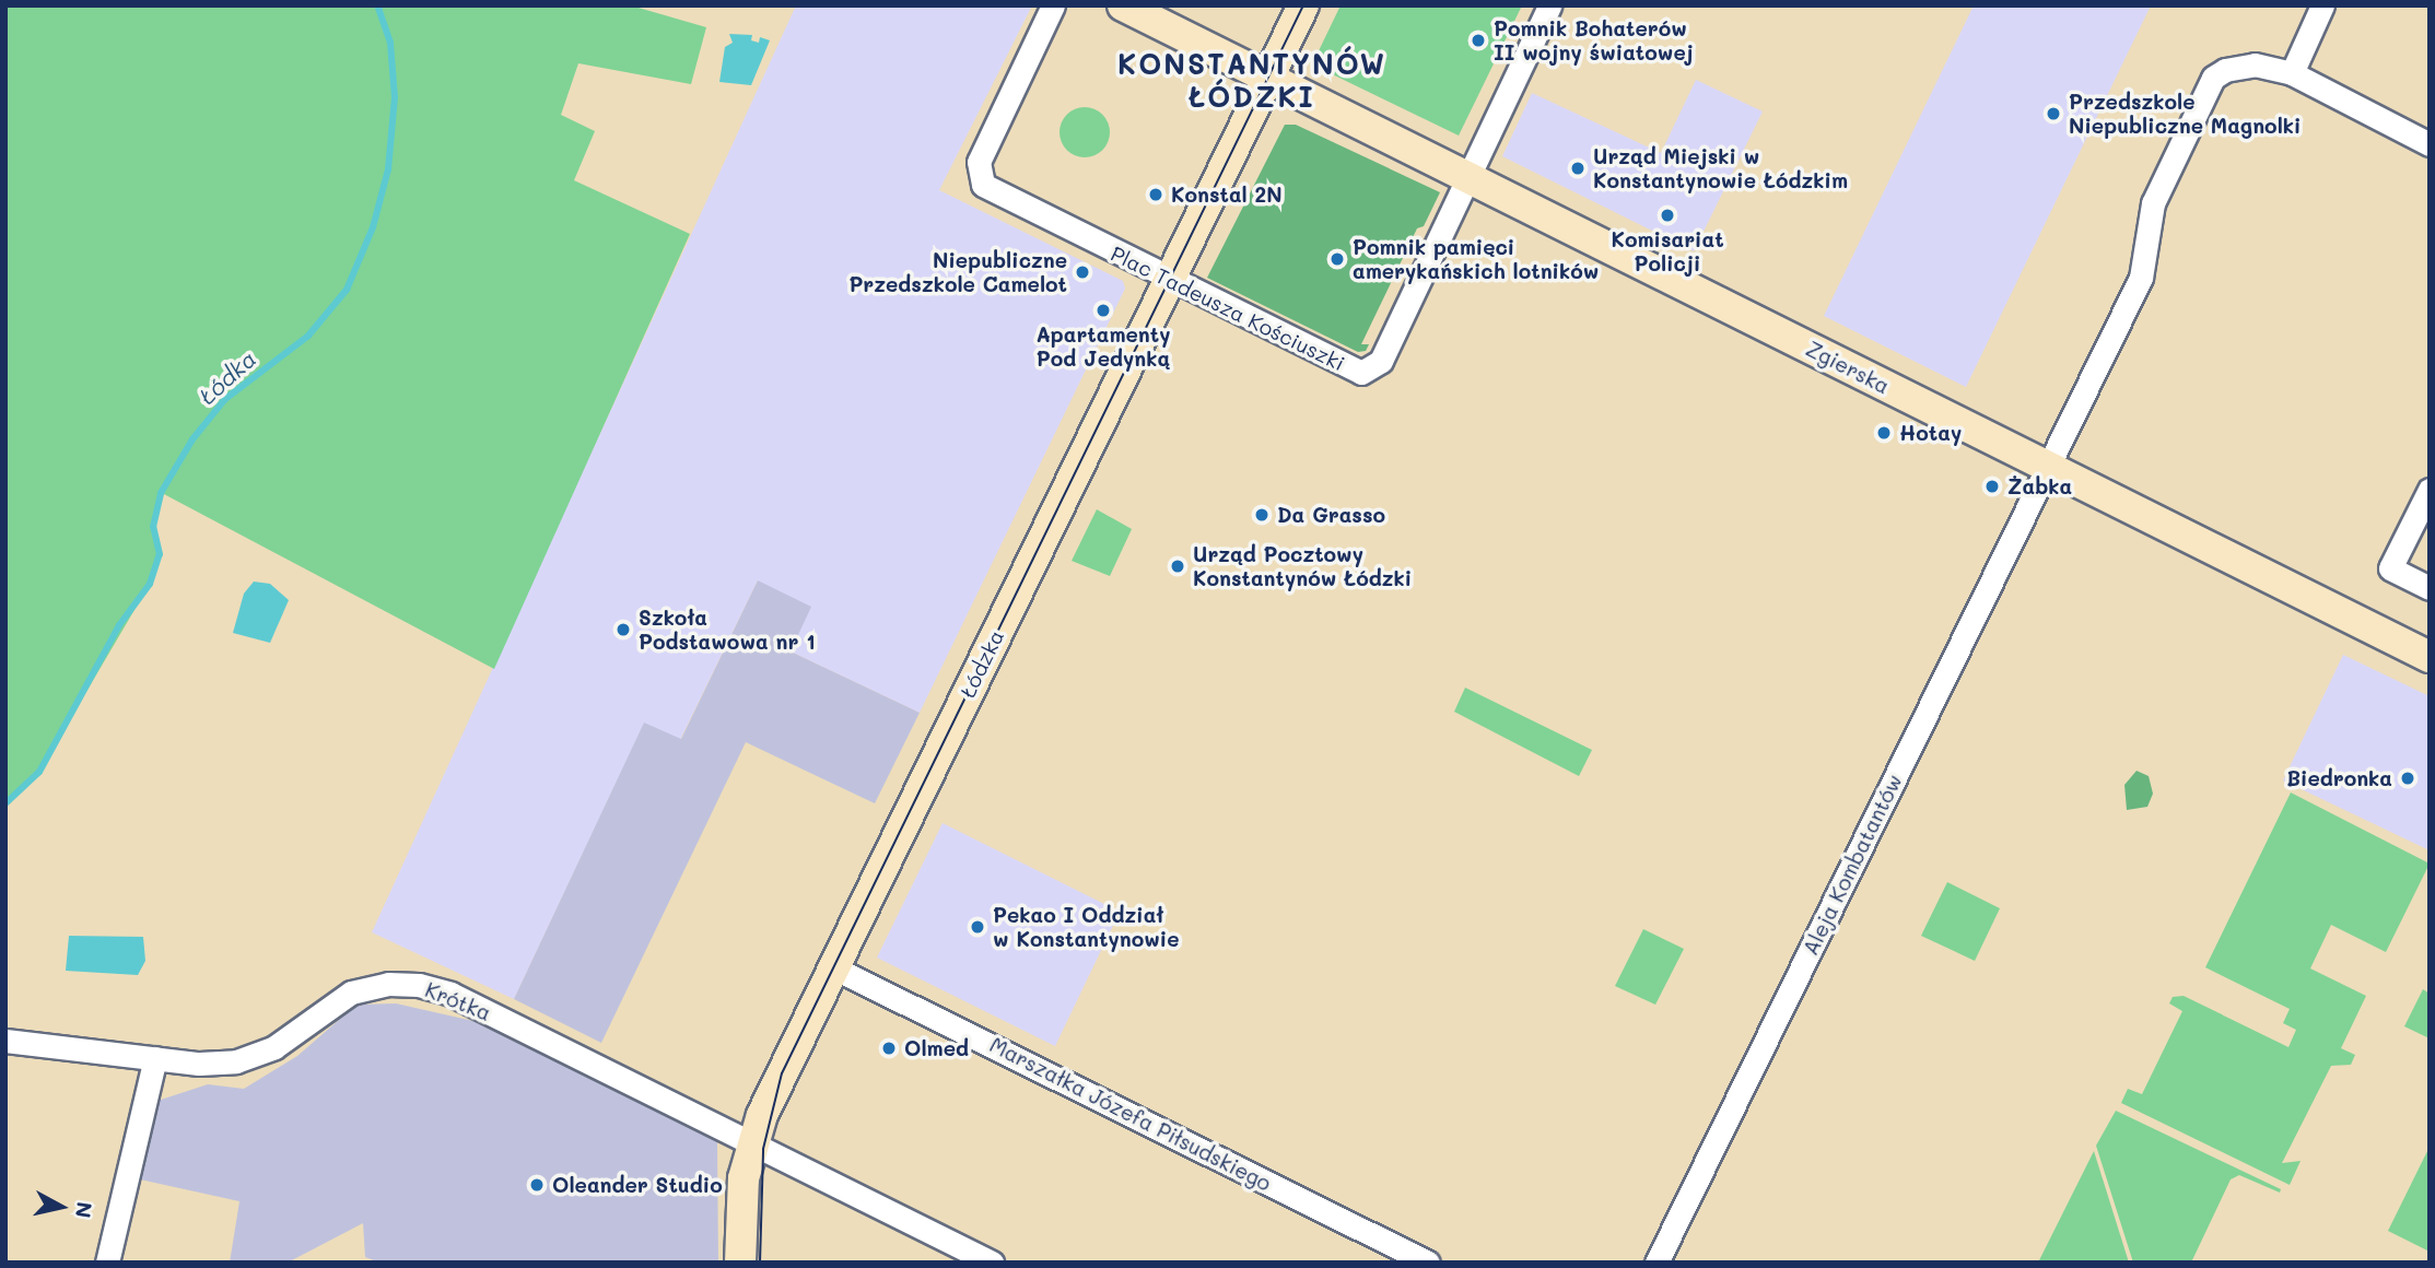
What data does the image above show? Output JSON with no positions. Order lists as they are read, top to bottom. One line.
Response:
{"streets":{"main road":["Zgierska","Łódzka"],"street":["Plac Tadeusza Kościuszki","Aleja Kombatantów","Krótka","Marszałka Józefa Piłsudskiego"]},"crossings":[["Plac Tadeusza Kościuszki","Zgierska"],["Plac Tadeusza Kościuszki","Łódzka"],["Zgierska","Łódzka"],["Zgierska","Aleja Kombatantów"],["Łódzka","Krótka"],["Łódzka","Marszałka Józefa Piłsudskiego"]],"districts":["KONSTANTYNÓW ŁÓDZKI"],"water":["Łódka"],"places":["Pomnik Bohaterów II wojny światowej","Przedszkole Niepubliczne Magnolki","Urząd Miejski w Konstantynowie Łódzkim","Konstal 2N","Komisariat Policji","Pomnik pamięci amerykańskich lotników","Niepubliczne Przedszkole Camelot","Apartamenty Pod Jedynką","Hotay","Żabka","Da Grasso","Urząd Pocztowy Konstantynów Łódzki","Szkoła Podstawowa nr 1","Biedronka","Pekao I Oddział w Konstantynowie","Olmed","Oleander Studio"],"north":"right"}
